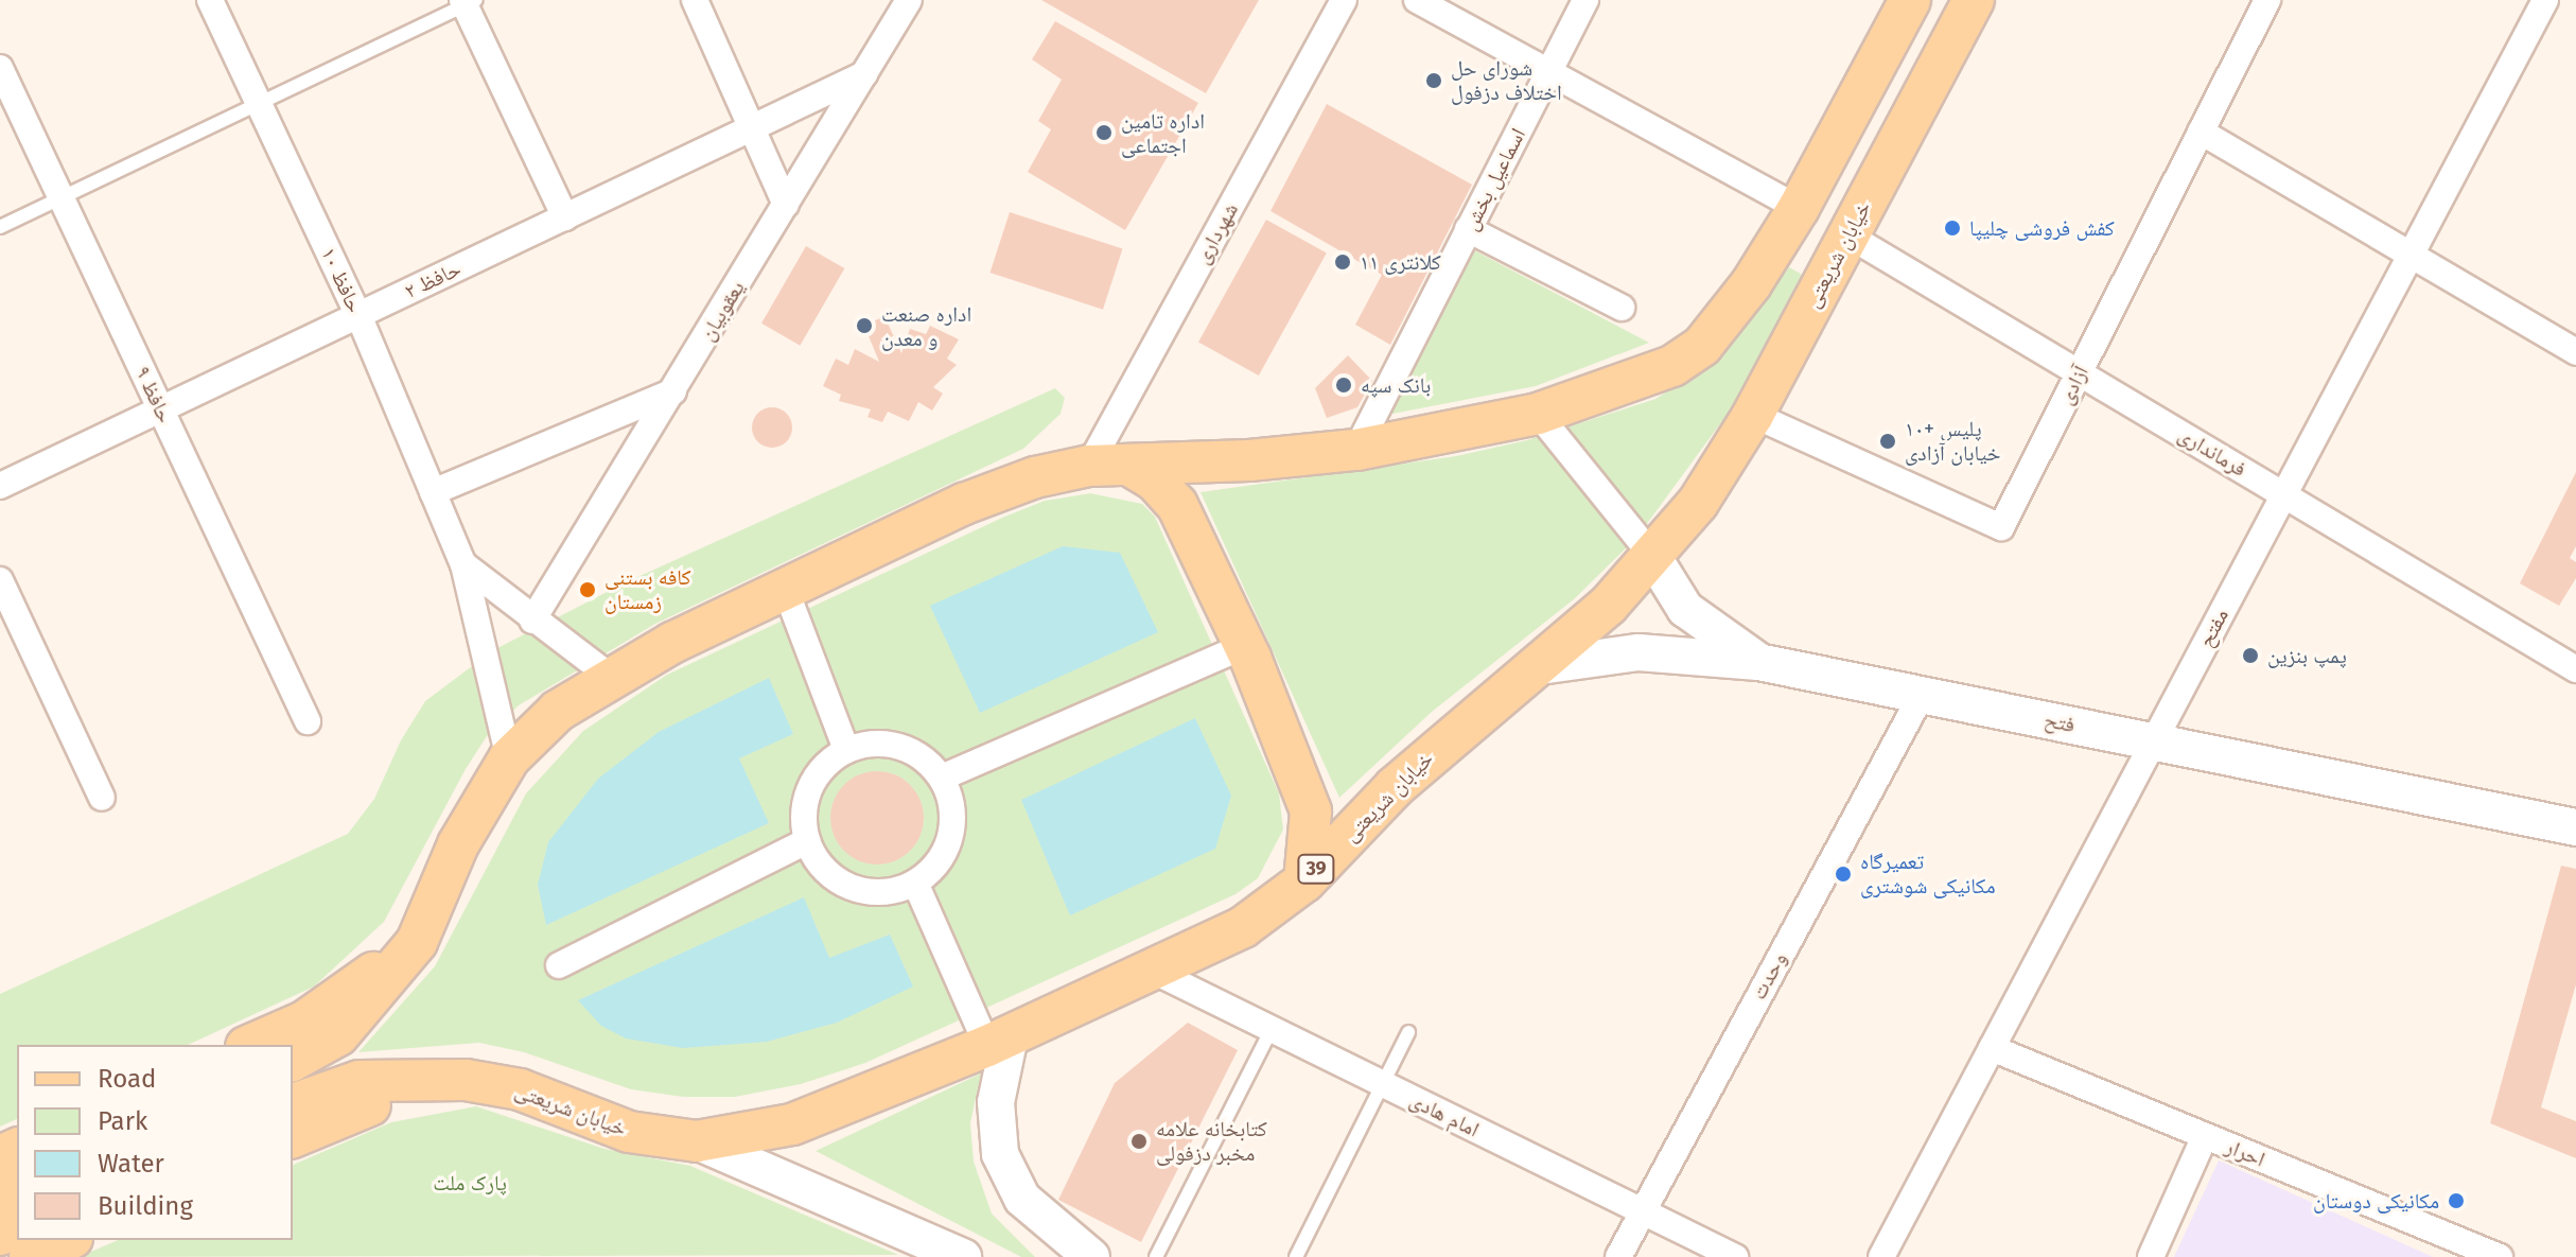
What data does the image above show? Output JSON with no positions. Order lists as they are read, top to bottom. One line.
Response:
{"streets":{"main road":["خیابان شریعتی","فتح","39"],"street":["اسماعیل بخش","شهرداری","حافظ ۱۰","حافظ ۲","یعقوبیان","آزادی","حافظ ۹","فرمانداری","مفتح","وحدت","امام هادی","احرار"]},"crossings":[["خیابان شریعتی","آزادی"],["خیابان شریعتی","فرمانداری"],["خیابان شریعتی","فتح"],["خیابان شریعتی","امام هادی"],["حافظ ۱۰","حافظ ۲"],["حافظ ۲","یعقوبیان"],["حافظ ۲","حافظ ۹"],["آزادی","فرمانداری"],["فرمانداری","مفتح"],["مفتح","فتح"],["مفتح","احرار"],["فتح","وحدت"],["وحدت","امام هادی"]],"parks":["پارک ملت"],"places":["شورای حل اختلاف دزفول","اداره تامین اجتماعی","کفش فروشی چلیپا","کلانتری ۱۱","اداره صنعت و معدن","بانک سپه","پلیس +۱۰ خیابان آزادی","کافه بستنی زمستان","پمپ بنزین","تعمیرگاه مکانیکی شوشتری","کتابخانه علامه مخبر دزفولی","مکانیکی دوستان"],"legend":["Road","Park","Water","Building"]}
